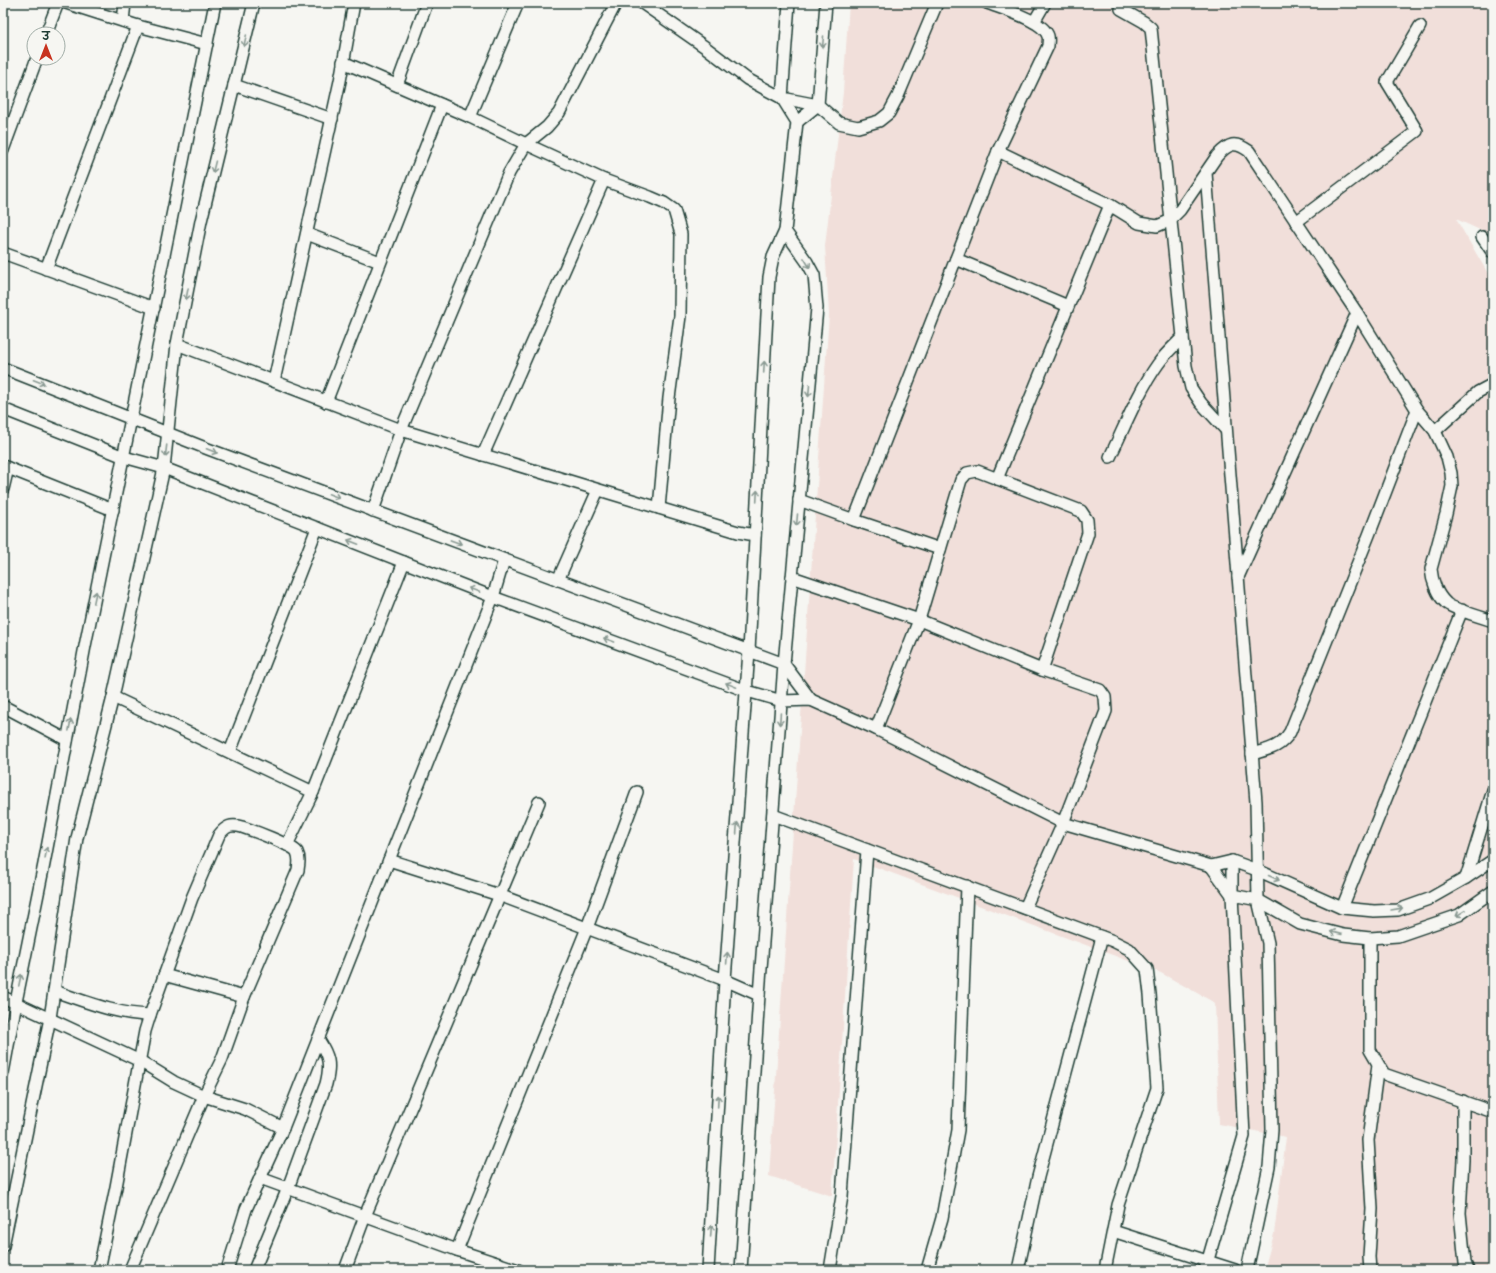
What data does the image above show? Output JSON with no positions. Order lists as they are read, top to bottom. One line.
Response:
{"north":"top"}
